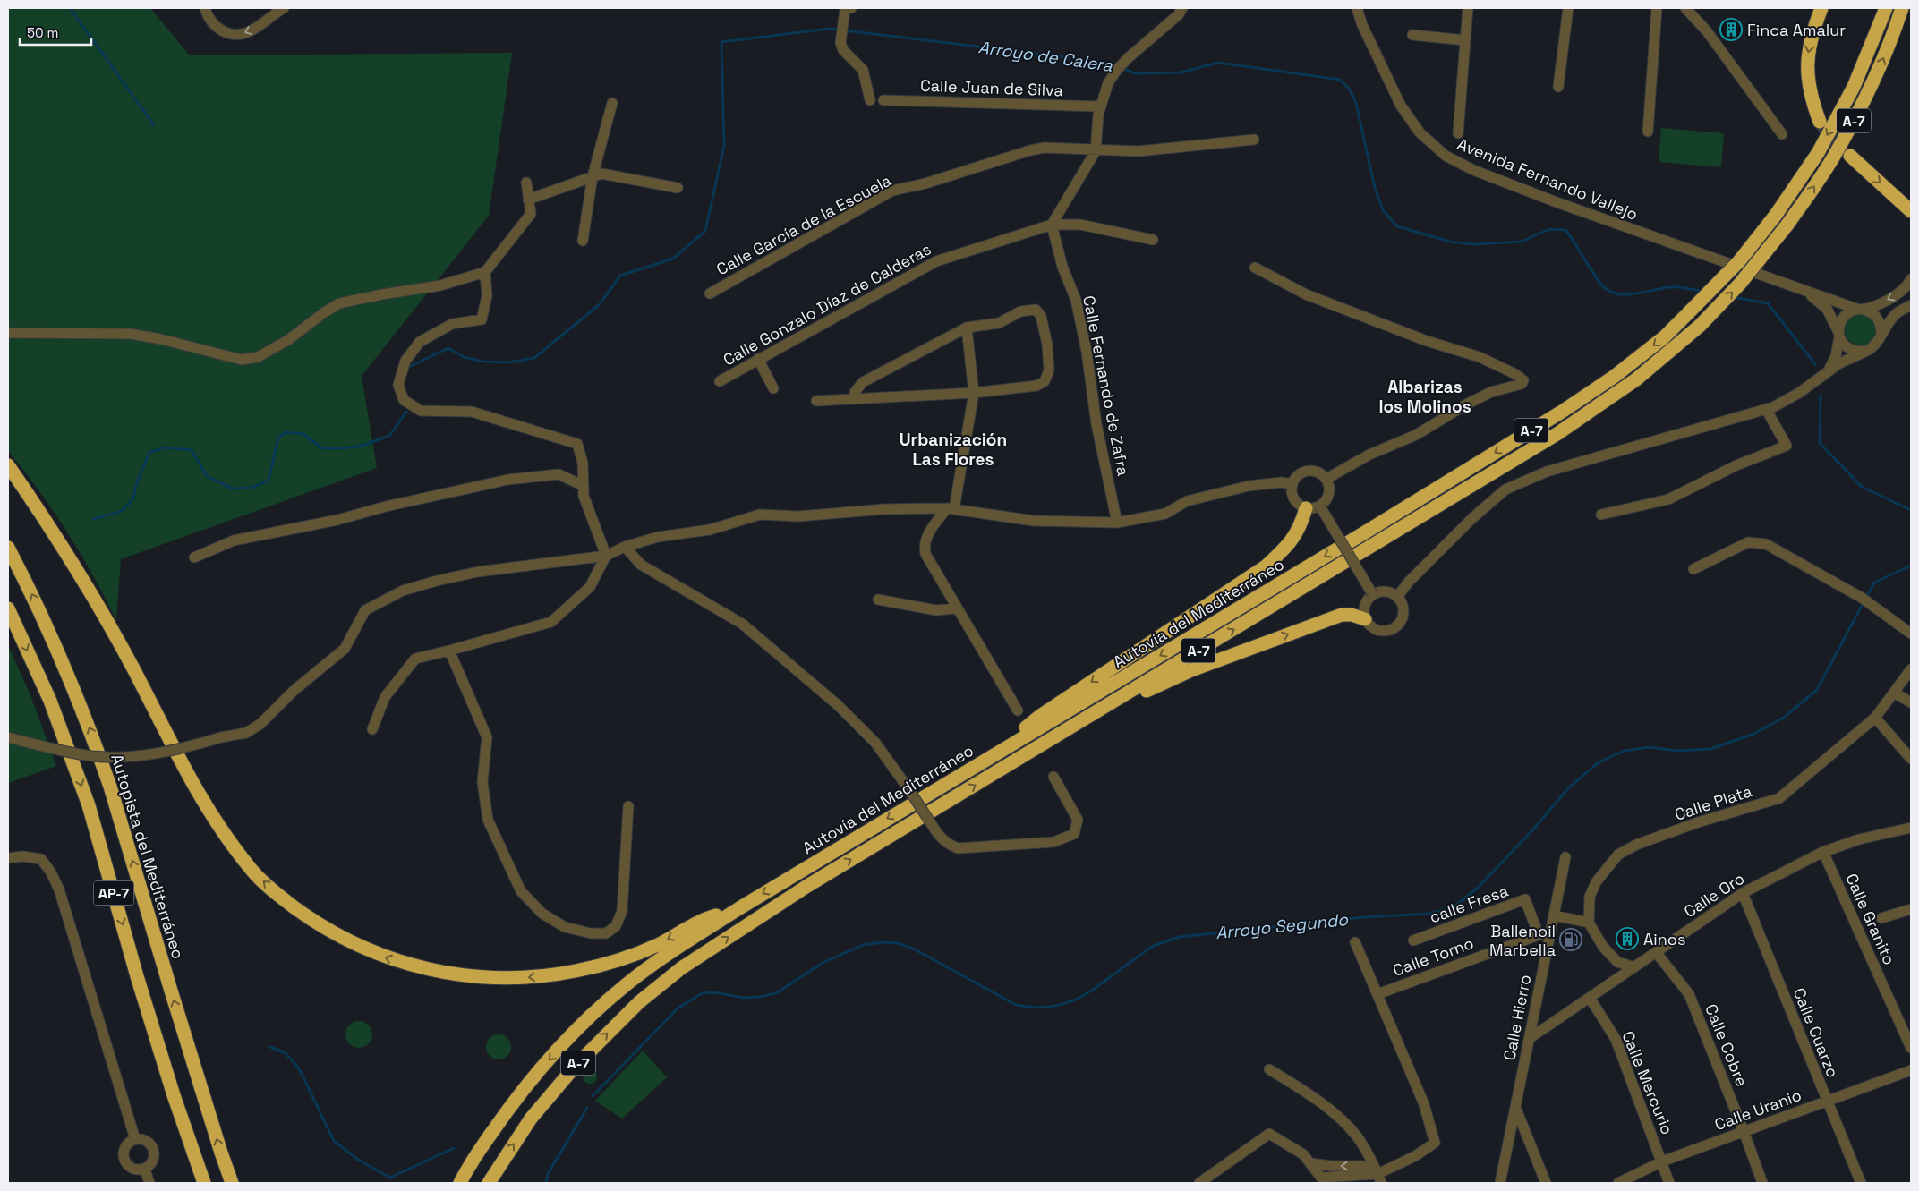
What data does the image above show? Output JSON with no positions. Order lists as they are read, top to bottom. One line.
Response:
{"streets":{"highway":["A-7","Autovía del Mediterráneo","Autopista del Mediterráneo","AP-7"],"street":["Calle Juan de Silva","Avenida Fernando Vallejo","Calle García de la Escuela","Calle Gonzalo Díaz de Calderas","Calle Fernando de Zafra","Calle Plata","Calle Oro","calle Fresa","Calle Granito","Calle Torno","Calle Hierro","Calle Cuarzo","Calle Cobre","Calle Mercurio","Calle Uranio"]},"crossings":[["Calle Gonzalo Díaz de Calderas","Calle Fernando de Zafra"],["Calle Oro","Calle Granito"],["Calle Oro","Calle Hierro"],["Calle Oro","Calle Cuarzo"],["Calle Oro","Calle Cobre"],["Calle Oro","Calle Mercurio"],["calle Fresa","Calle Torno"],["Calle Torno","Calle Hierro"],["Calle Cuarzo","Calle Uranio"],["Calle Cobre","Calle Uranio"],["Calle Mercurio","Calle Uranio"]],"districts":["Albarizas los Molinos","Urbanización Las Flores"],"water":["Arroyo de Calera","Arroyo Segundo"],"places":{"building":["Finca Amalur","Ainos"],"fuel station":["Ballenoil Marbella"]},"scale_bar":"50 m"}
